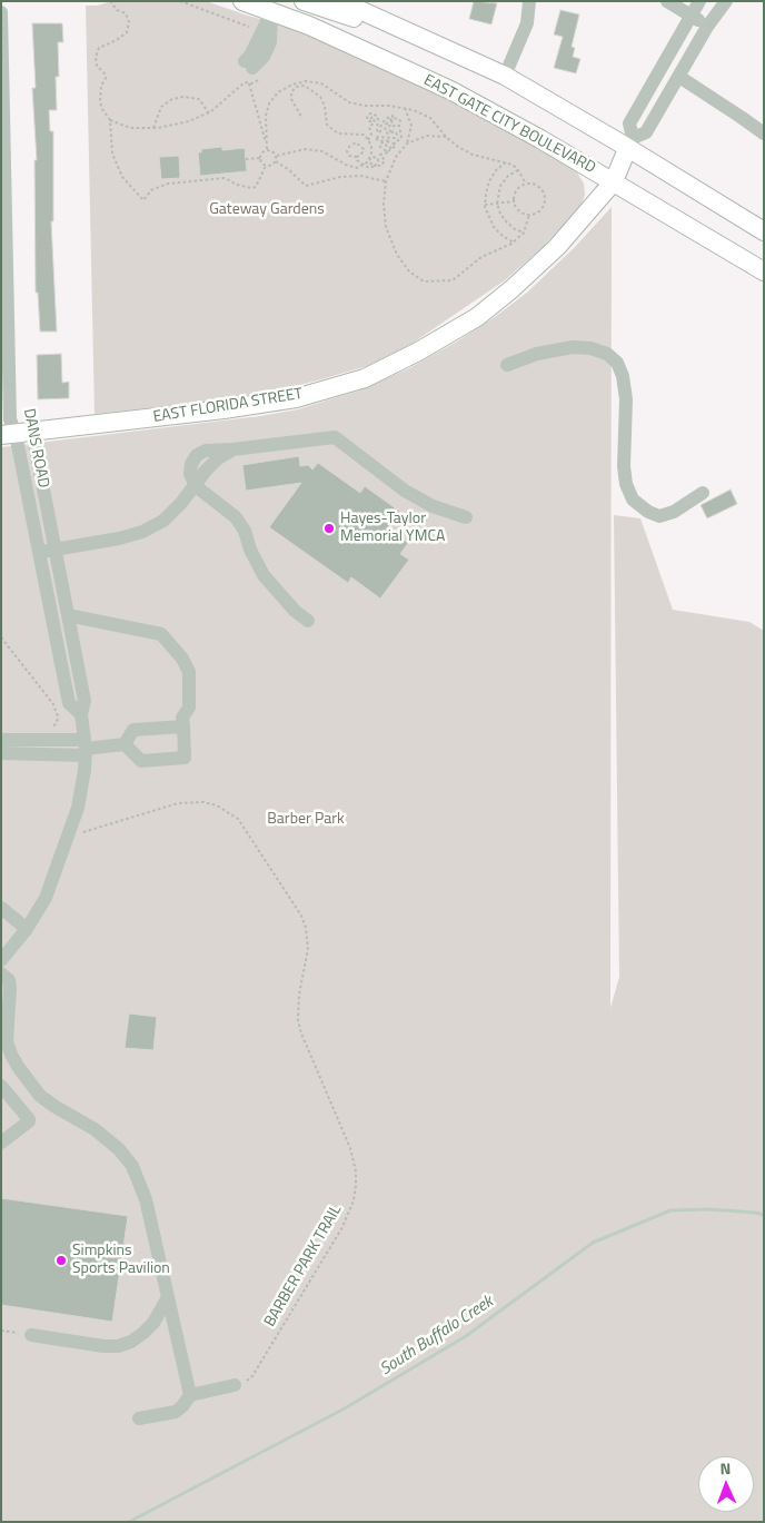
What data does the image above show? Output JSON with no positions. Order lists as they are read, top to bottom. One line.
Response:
{"streets":{"main road":["EAST GATE CITY BOULEVARD","EAST FLORIDA STREET"],"street":["DANS ROAD"],"path":["BARBER PARK TRAIL"]},"crossings":[["EAST GATE CITY BOULEVARD","EAST FLORIDA STREET"],["EAST FLORIDA STREET","DANS ROAD"],["DANS ROAD","BARBER PARK TRAIL"]],"water":["South Buffalo Creek"],"parks":["Gateway Gardens","Barber Park"],"places":["Hayes-Taylor Memorial YMCA","Simpkins Sports Pavilion"],"north":"top"}
